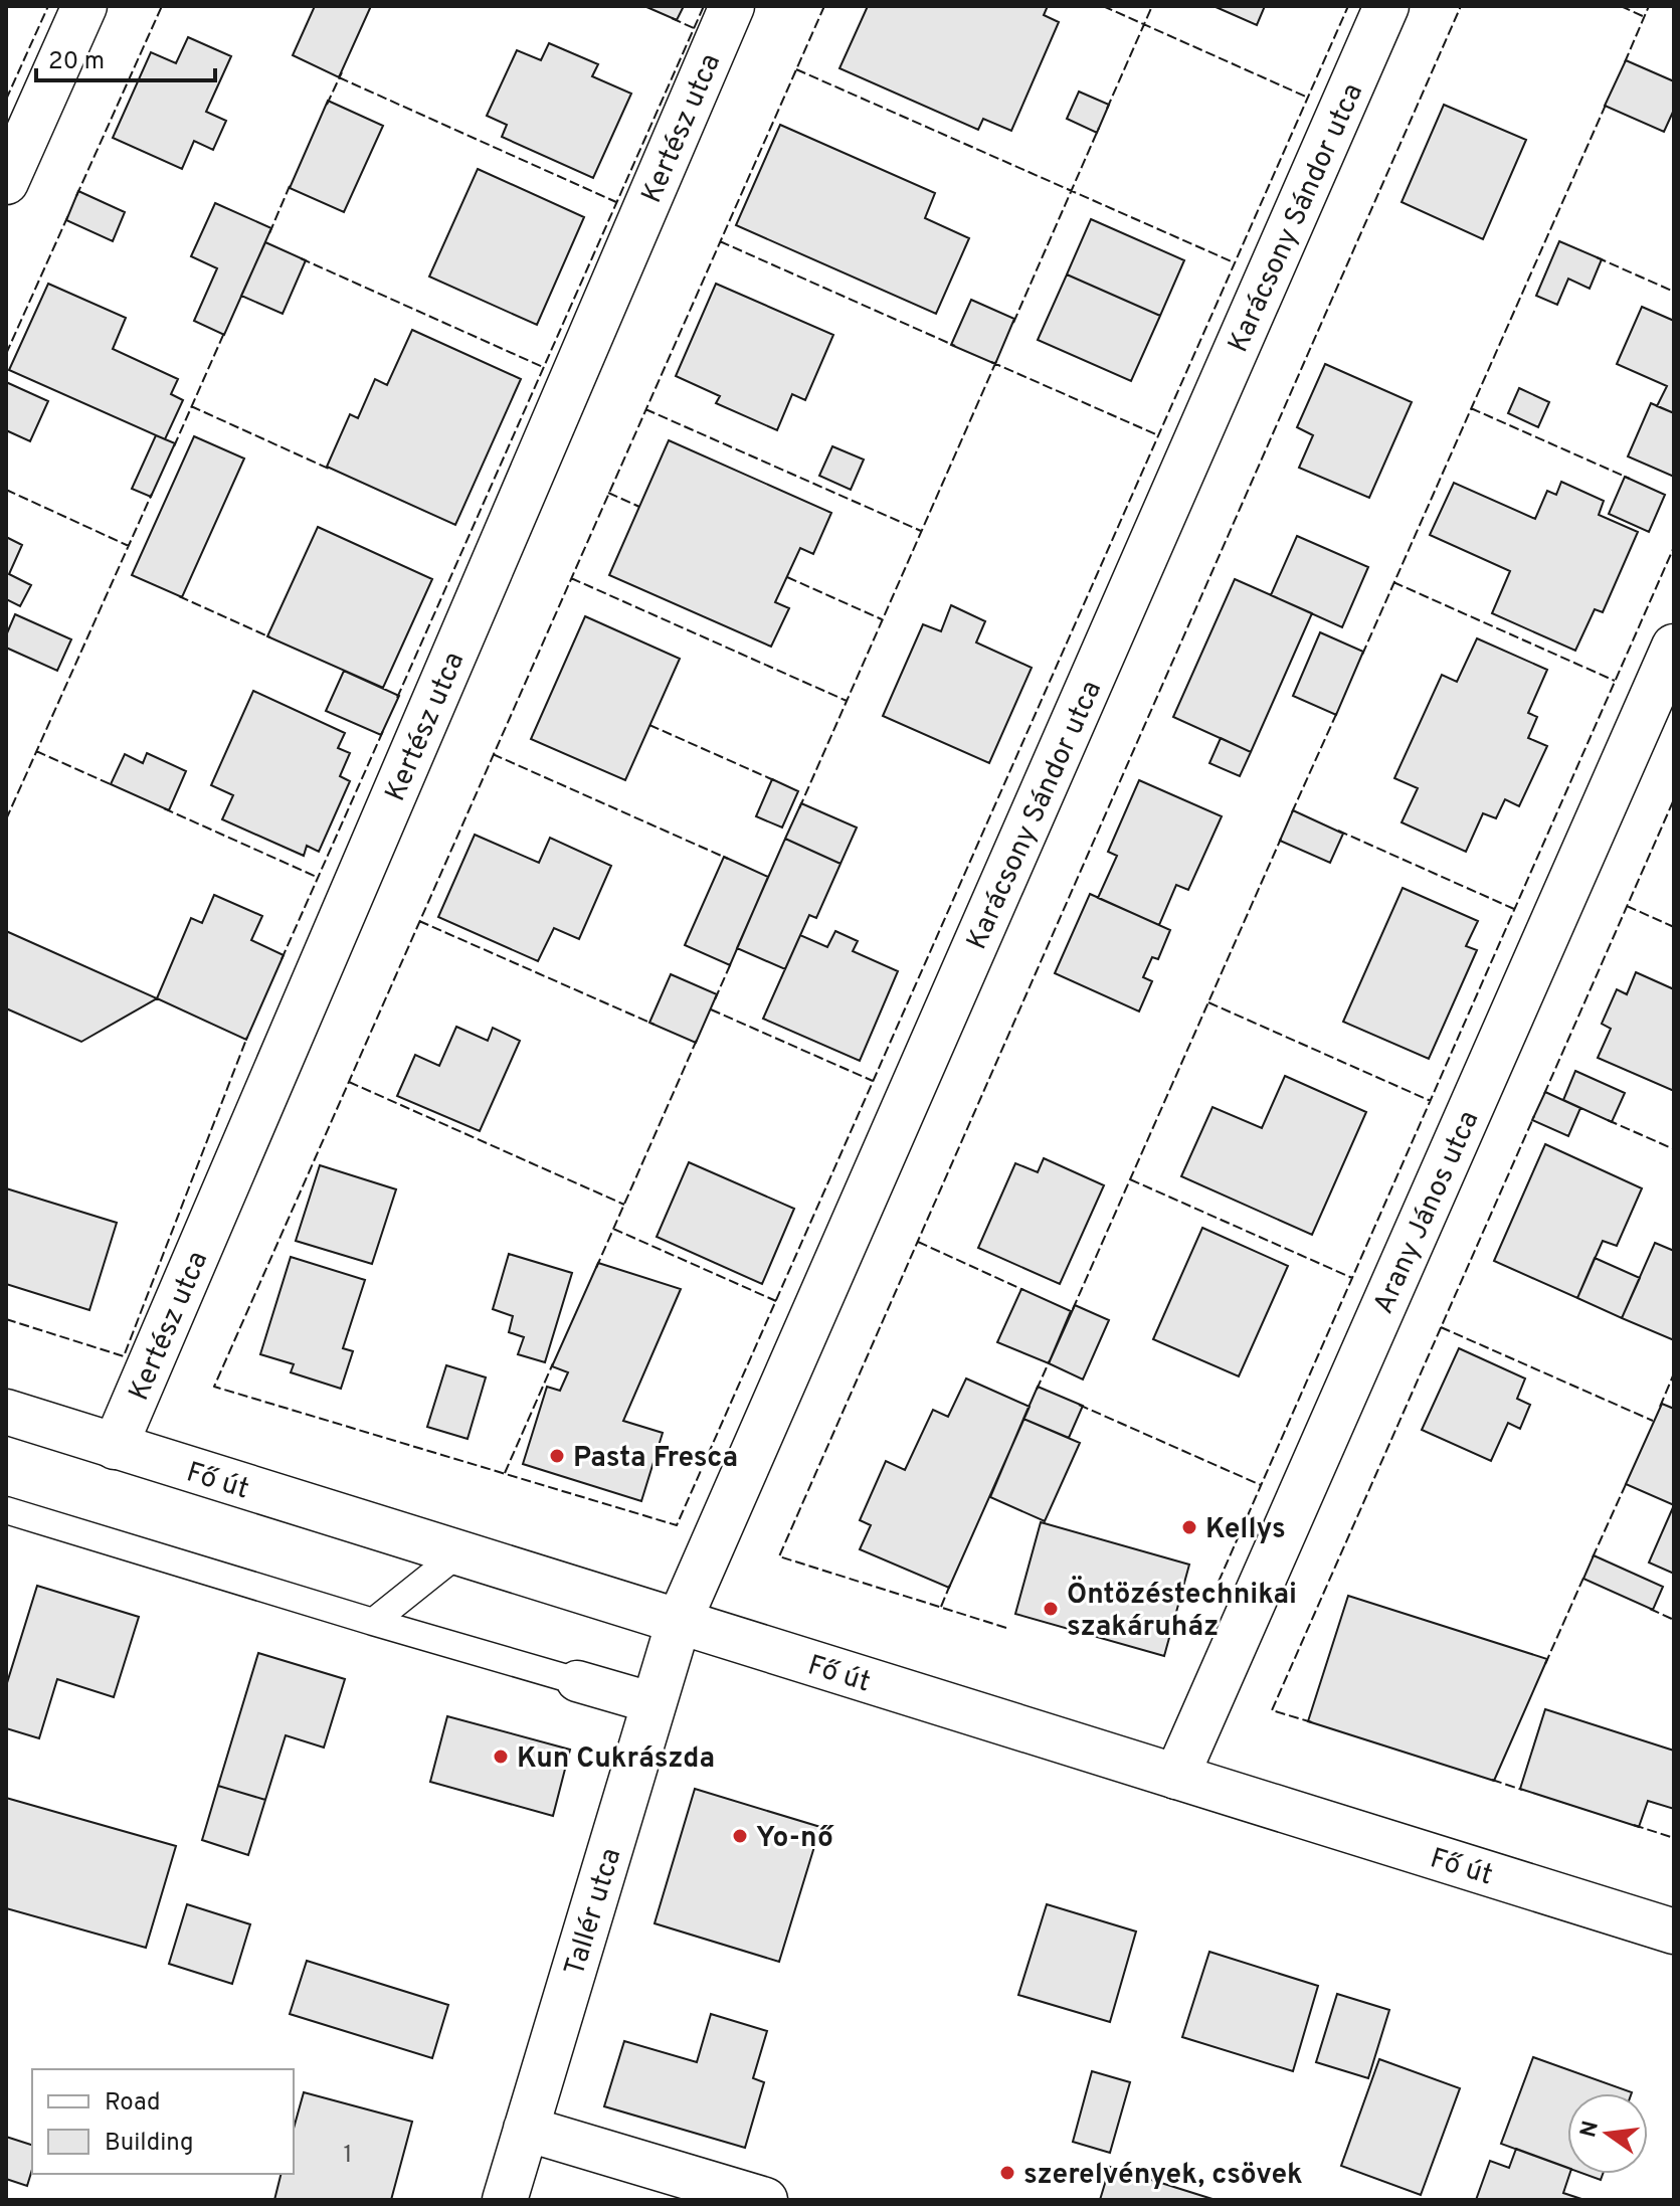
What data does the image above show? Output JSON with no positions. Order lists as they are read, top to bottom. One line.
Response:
{"streets":{"street":["Kertész utca","Karácsony Sándor utca","Arany János utca","Fő út","Tallér utca"]},"crossings":[["Kertész utca","Fő út"],["Karácsony Sándor utca","Fő út"],["Karácsony Sándor utca","Tallér utca"],["Arany János utca","Fő út"],["Fő út","Tallér utca"]],"places":["Pasta Fresca","Kellys","Öntözéstechnikai szakáruház","Kun Cukrászda","Yo-nő","szerelvények, csövek"],"house_numbers":["1"],"legend":["Road","Building"],"scale_bar":"20 m","north":"left"}
